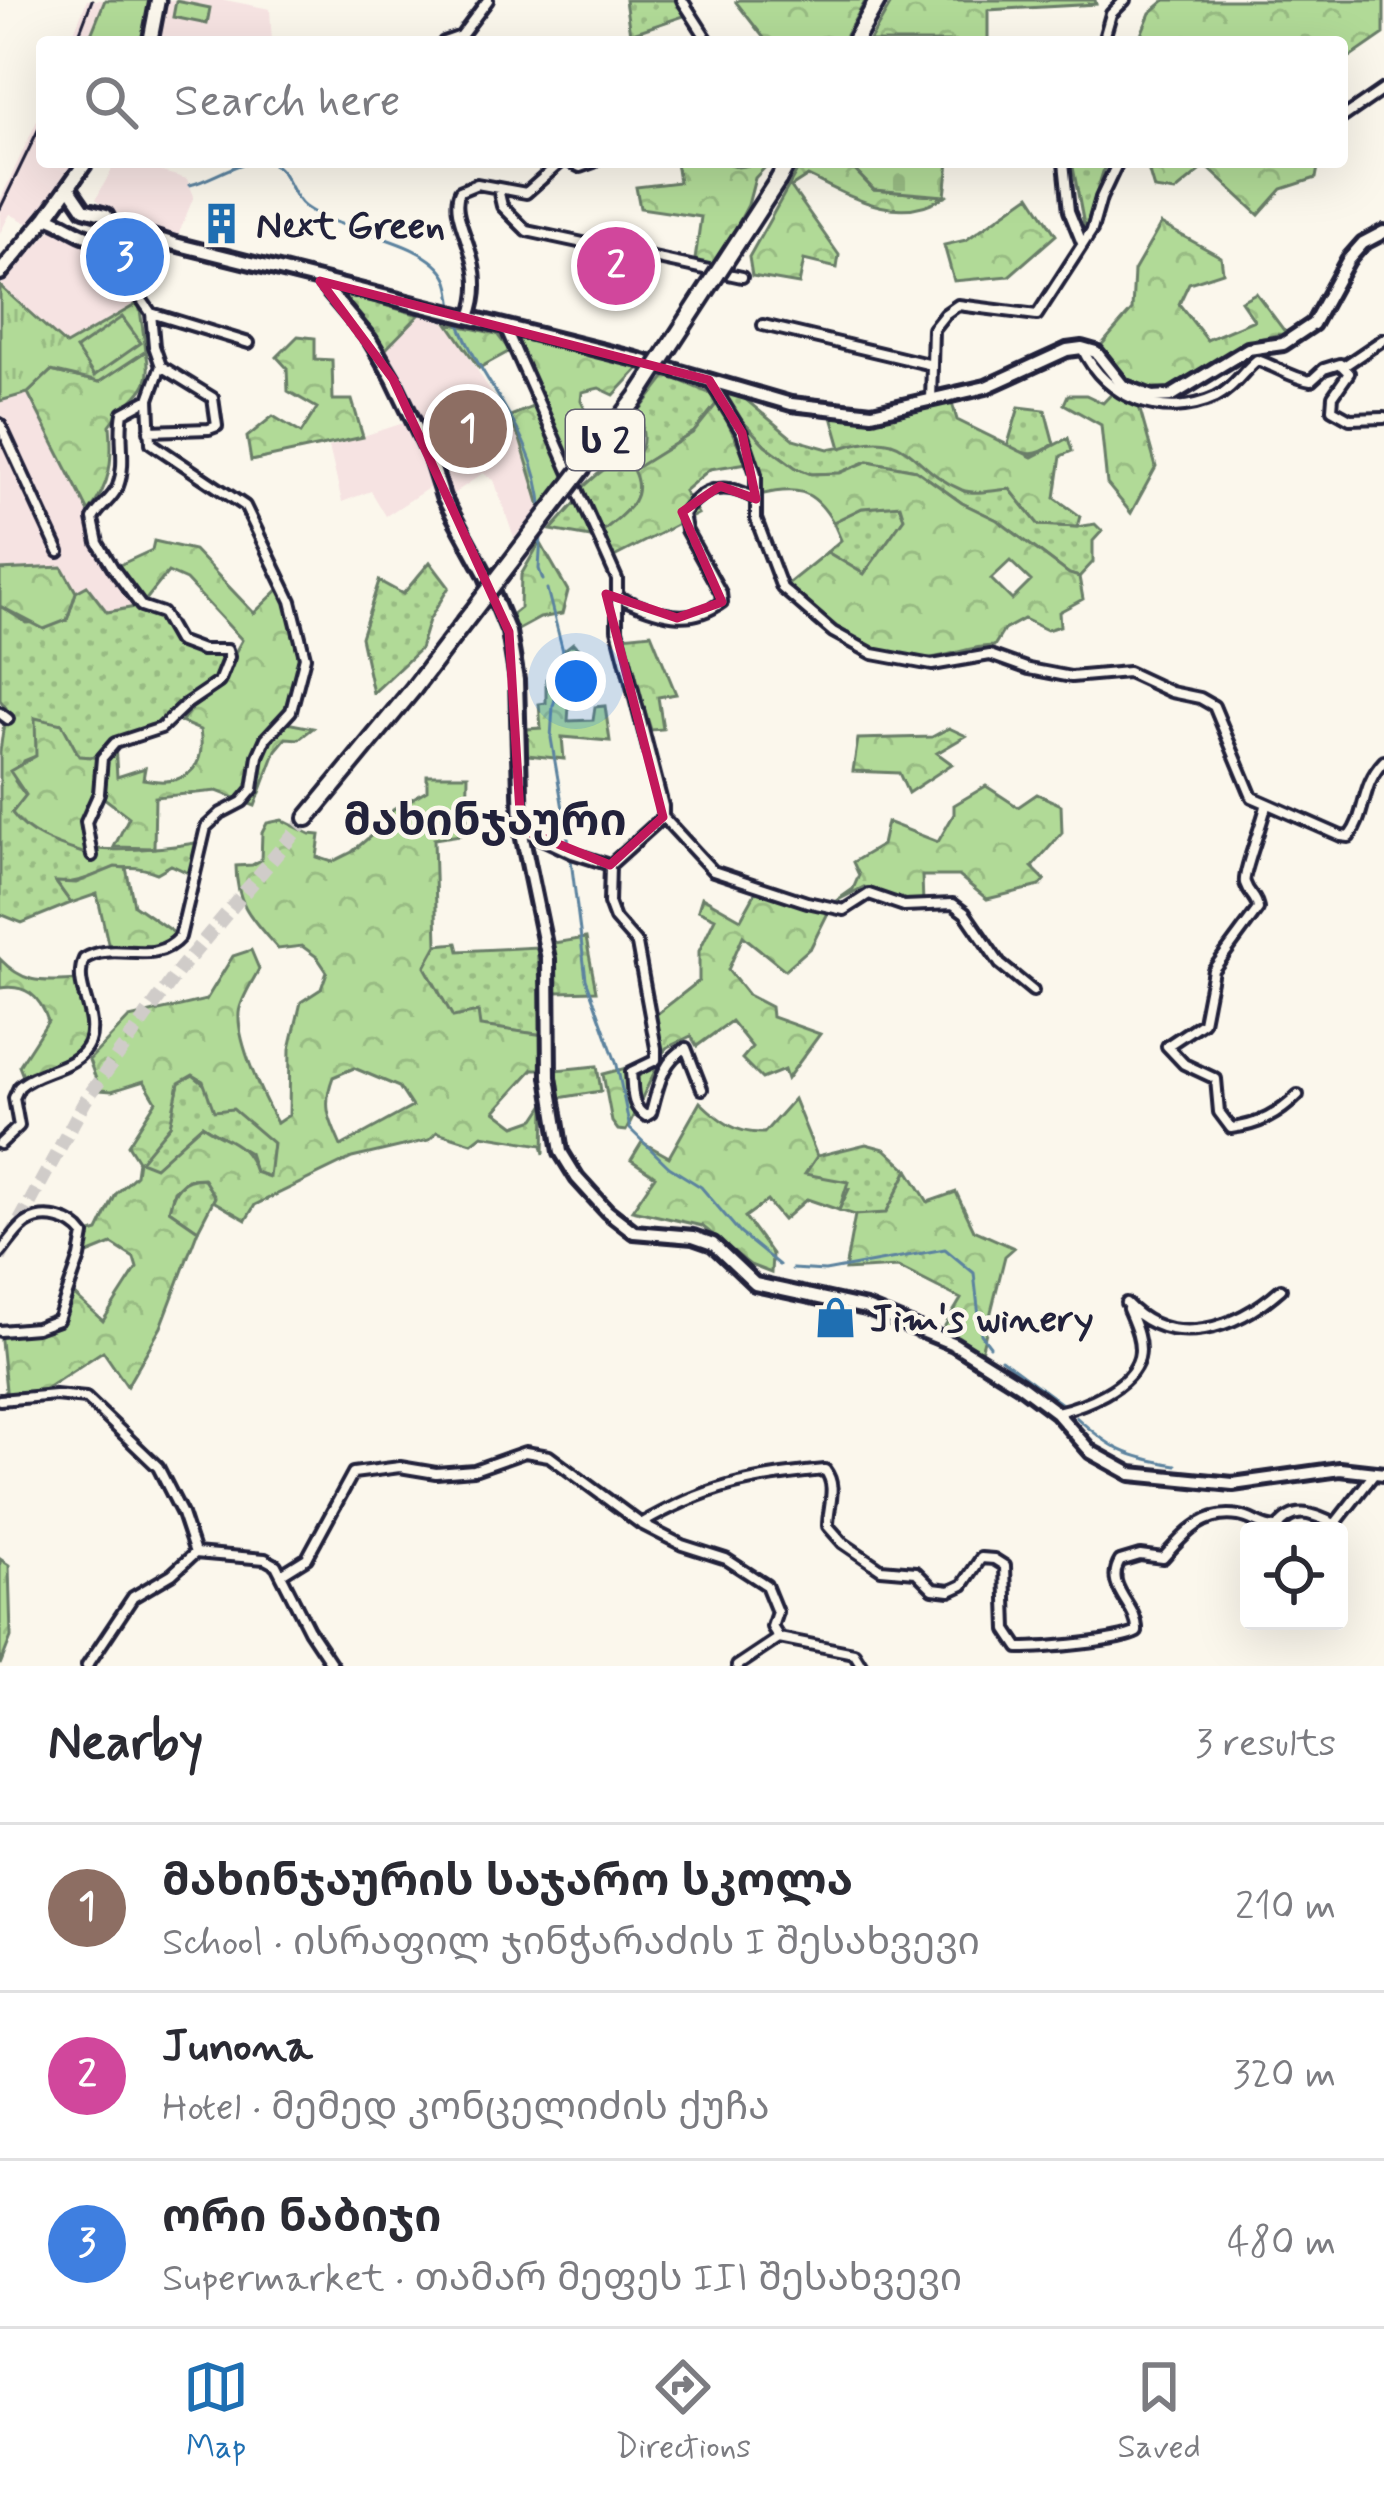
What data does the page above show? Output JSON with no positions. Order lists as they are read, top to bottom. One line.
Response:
{"streets":{"highway":["ს 2"]},"districts":["მახინჯაური"],"places":{"building":["Next Green"],"shop":["Jim's winery"]},"page":{"search":"Search here","pins":["3","2","1"],"heading":["Nearby","3 results"],"list":[{"mark":"1","name":"მახინჯაურის საჯარო სკოლა","note":"School · ისრაფილ ჯინჭარაძის I შესახვევი","value":"210 m"},{"mark":"2","name":"Junona","note":"Hotel · მემედ კონცელიძის ქუჩა","value":"320 m"},{"mark":"3","name":"ორი ნაბიჯი","note":"Supermarket · თამარ მეფეს III შესახვევი","value":"480 m"}],"nav":["Map","Directions","Saved"]}}
